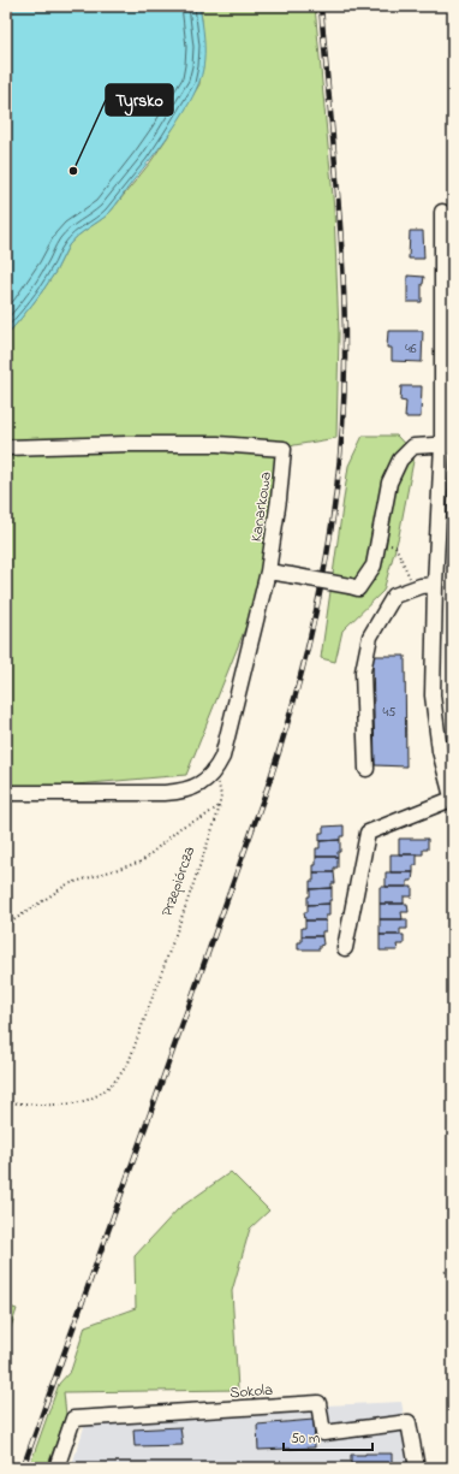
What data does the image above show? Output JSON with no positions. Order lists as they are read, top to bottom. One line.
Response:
{"streets":{"street":["Kanarkowa","Sokola"],"path":["Przepiórcza"]},"places":["Tyrsko"],"house_numbers":["46","45"],"scale_bar":"50 m"}
